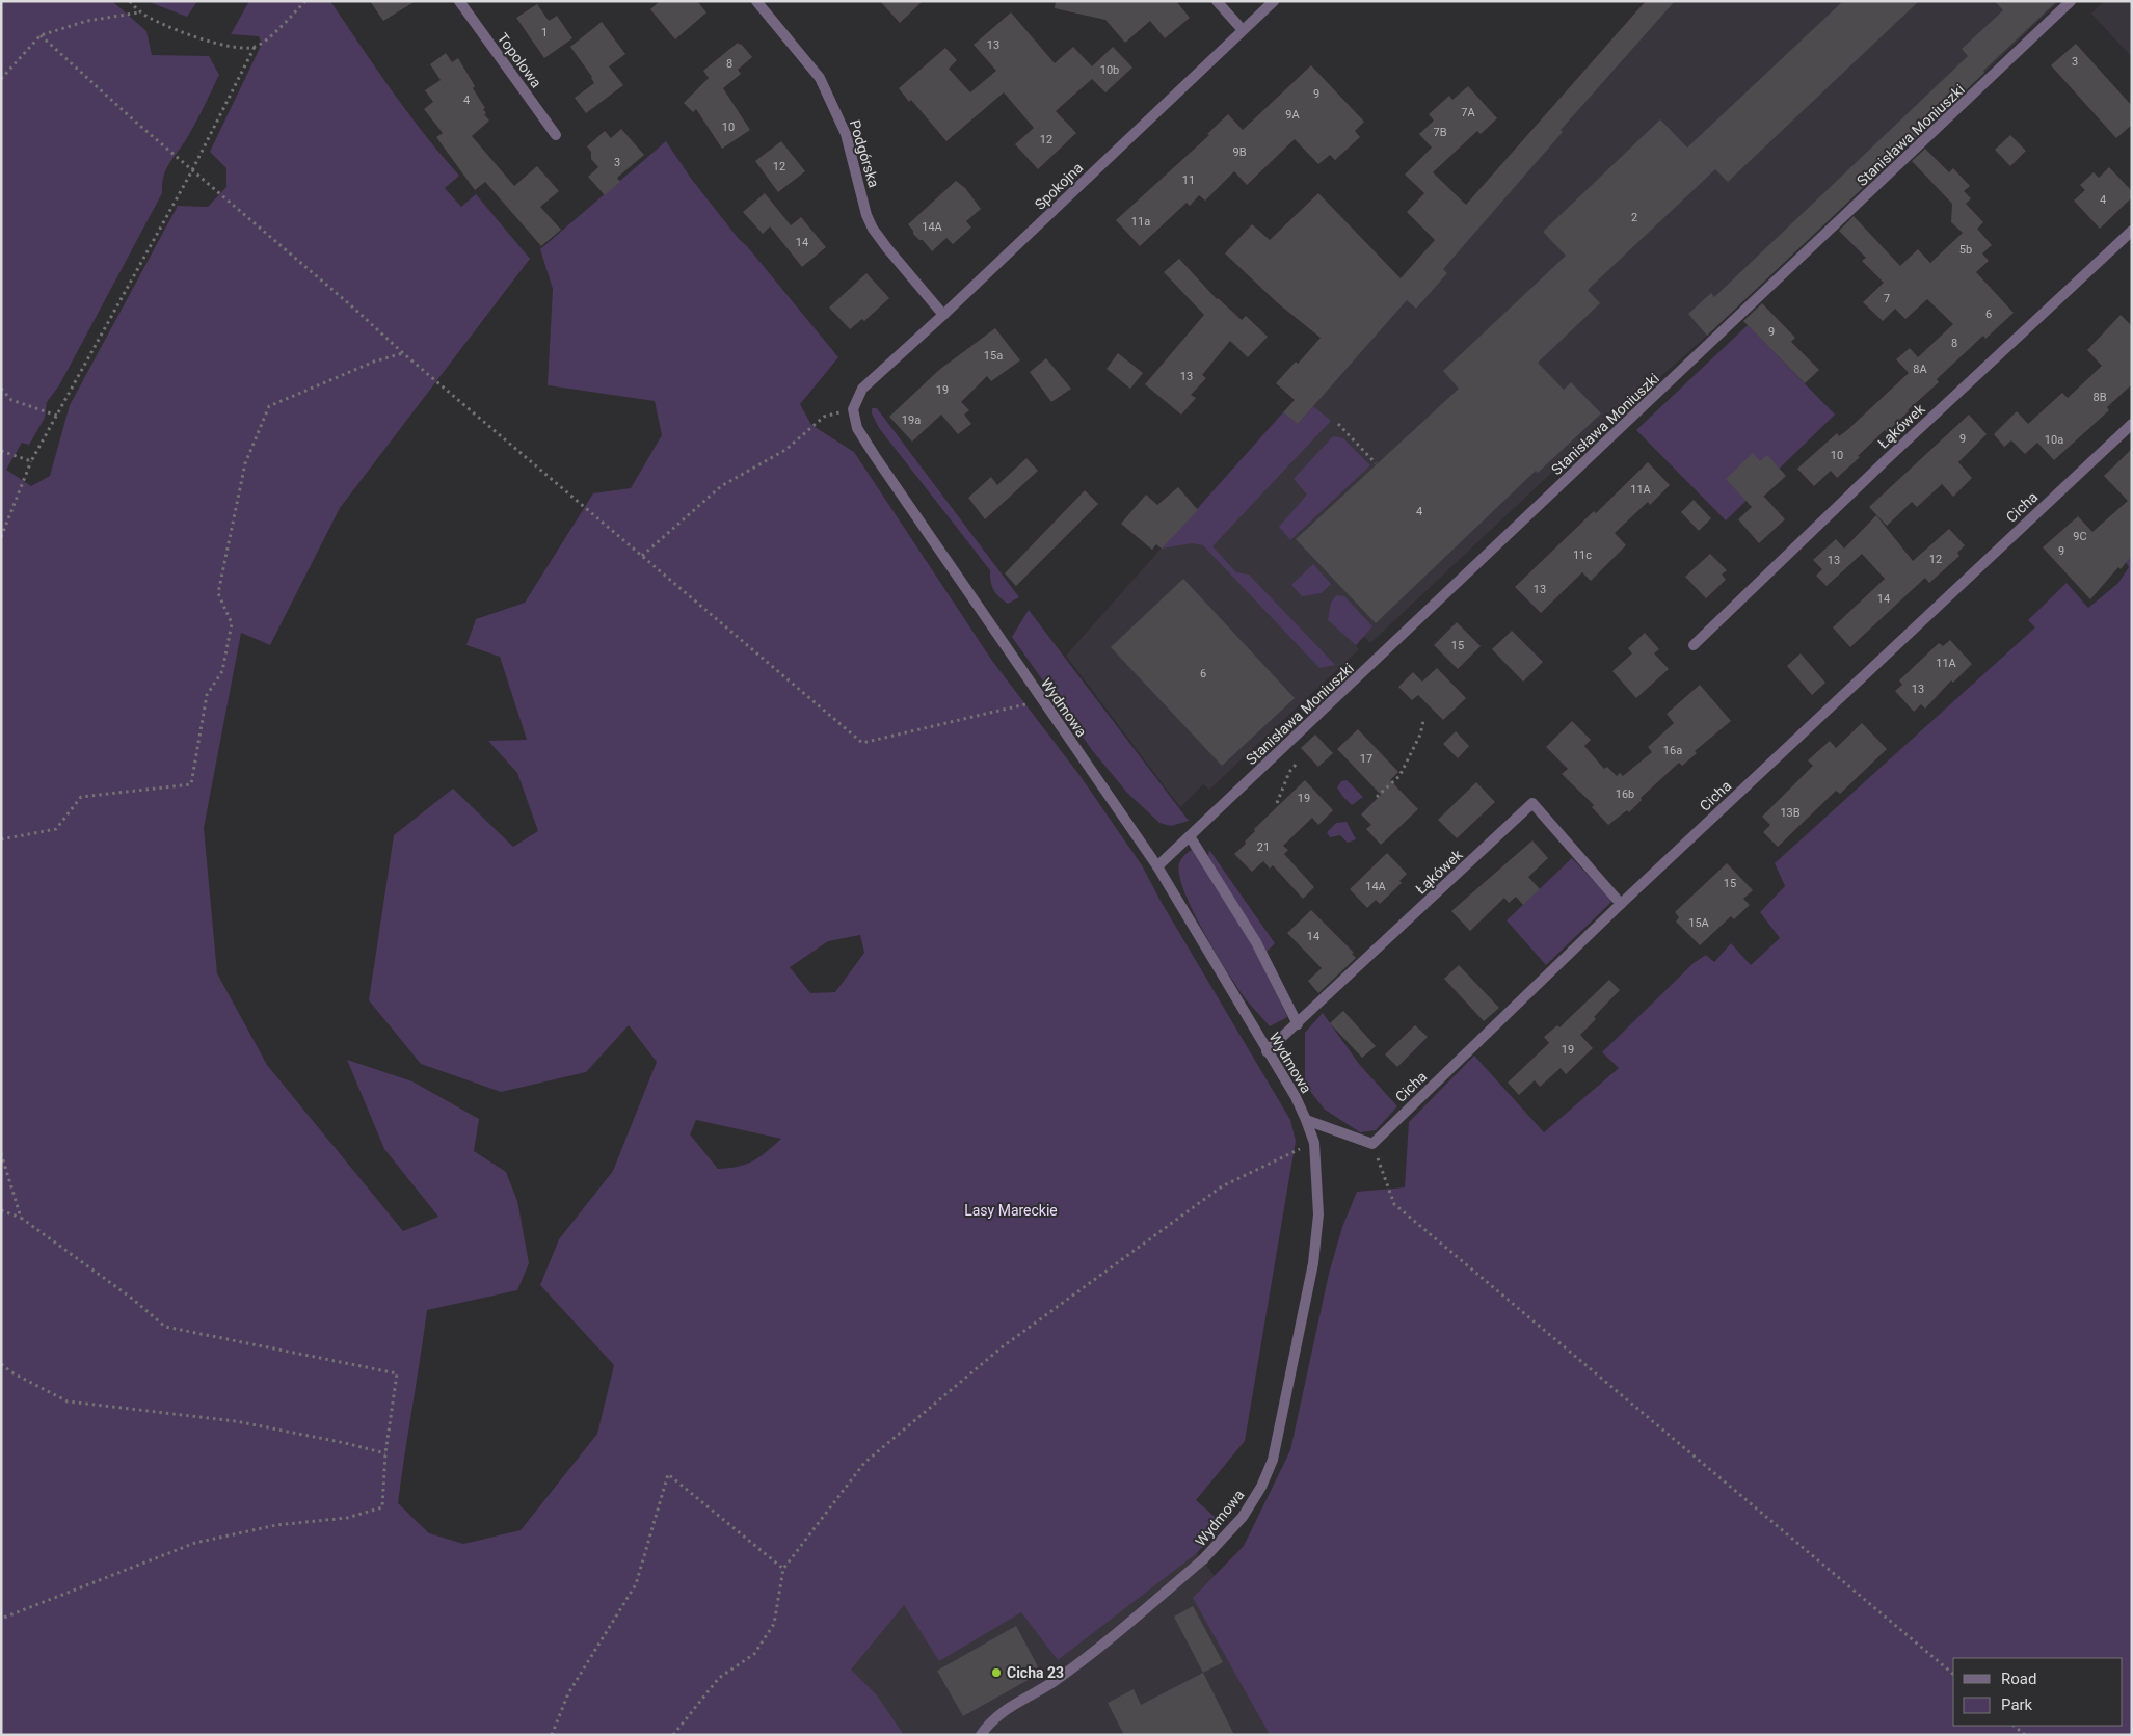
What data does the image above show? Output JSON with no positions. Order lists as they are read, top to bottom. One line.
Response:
{"streets":{"street":["Topolowa","Stanisława Moniuszki","Podgórska","Spokojna","Łąkówek","Cicha","Wydmowa"]},"crossings":[["Stanisława Moniuszki","Wydmowa"],["Podgórska","Spokojna"],["Spokojna","Wydmowa"],["Łąkówek","Cicha"],["Łąkówek","Wydmowa"]],"parks":["Lasy Mareckie"],"places":["Cicha 23"],"house_numbers":["1","13","3","8","10b","9","4","7A","9A","10","7B","12","9B","3","12","11","4","2","11a","14A","14","5b","7","6","9","8","15a","8A","13","19","8B","19a","9","10a","10","11A","4","9C","9","11c","12","13","13","14","15","11A","6","13","16a","17","16b","19","13B","21","15","14A","15A","14","19"],"legend":["Road","Park"]}
